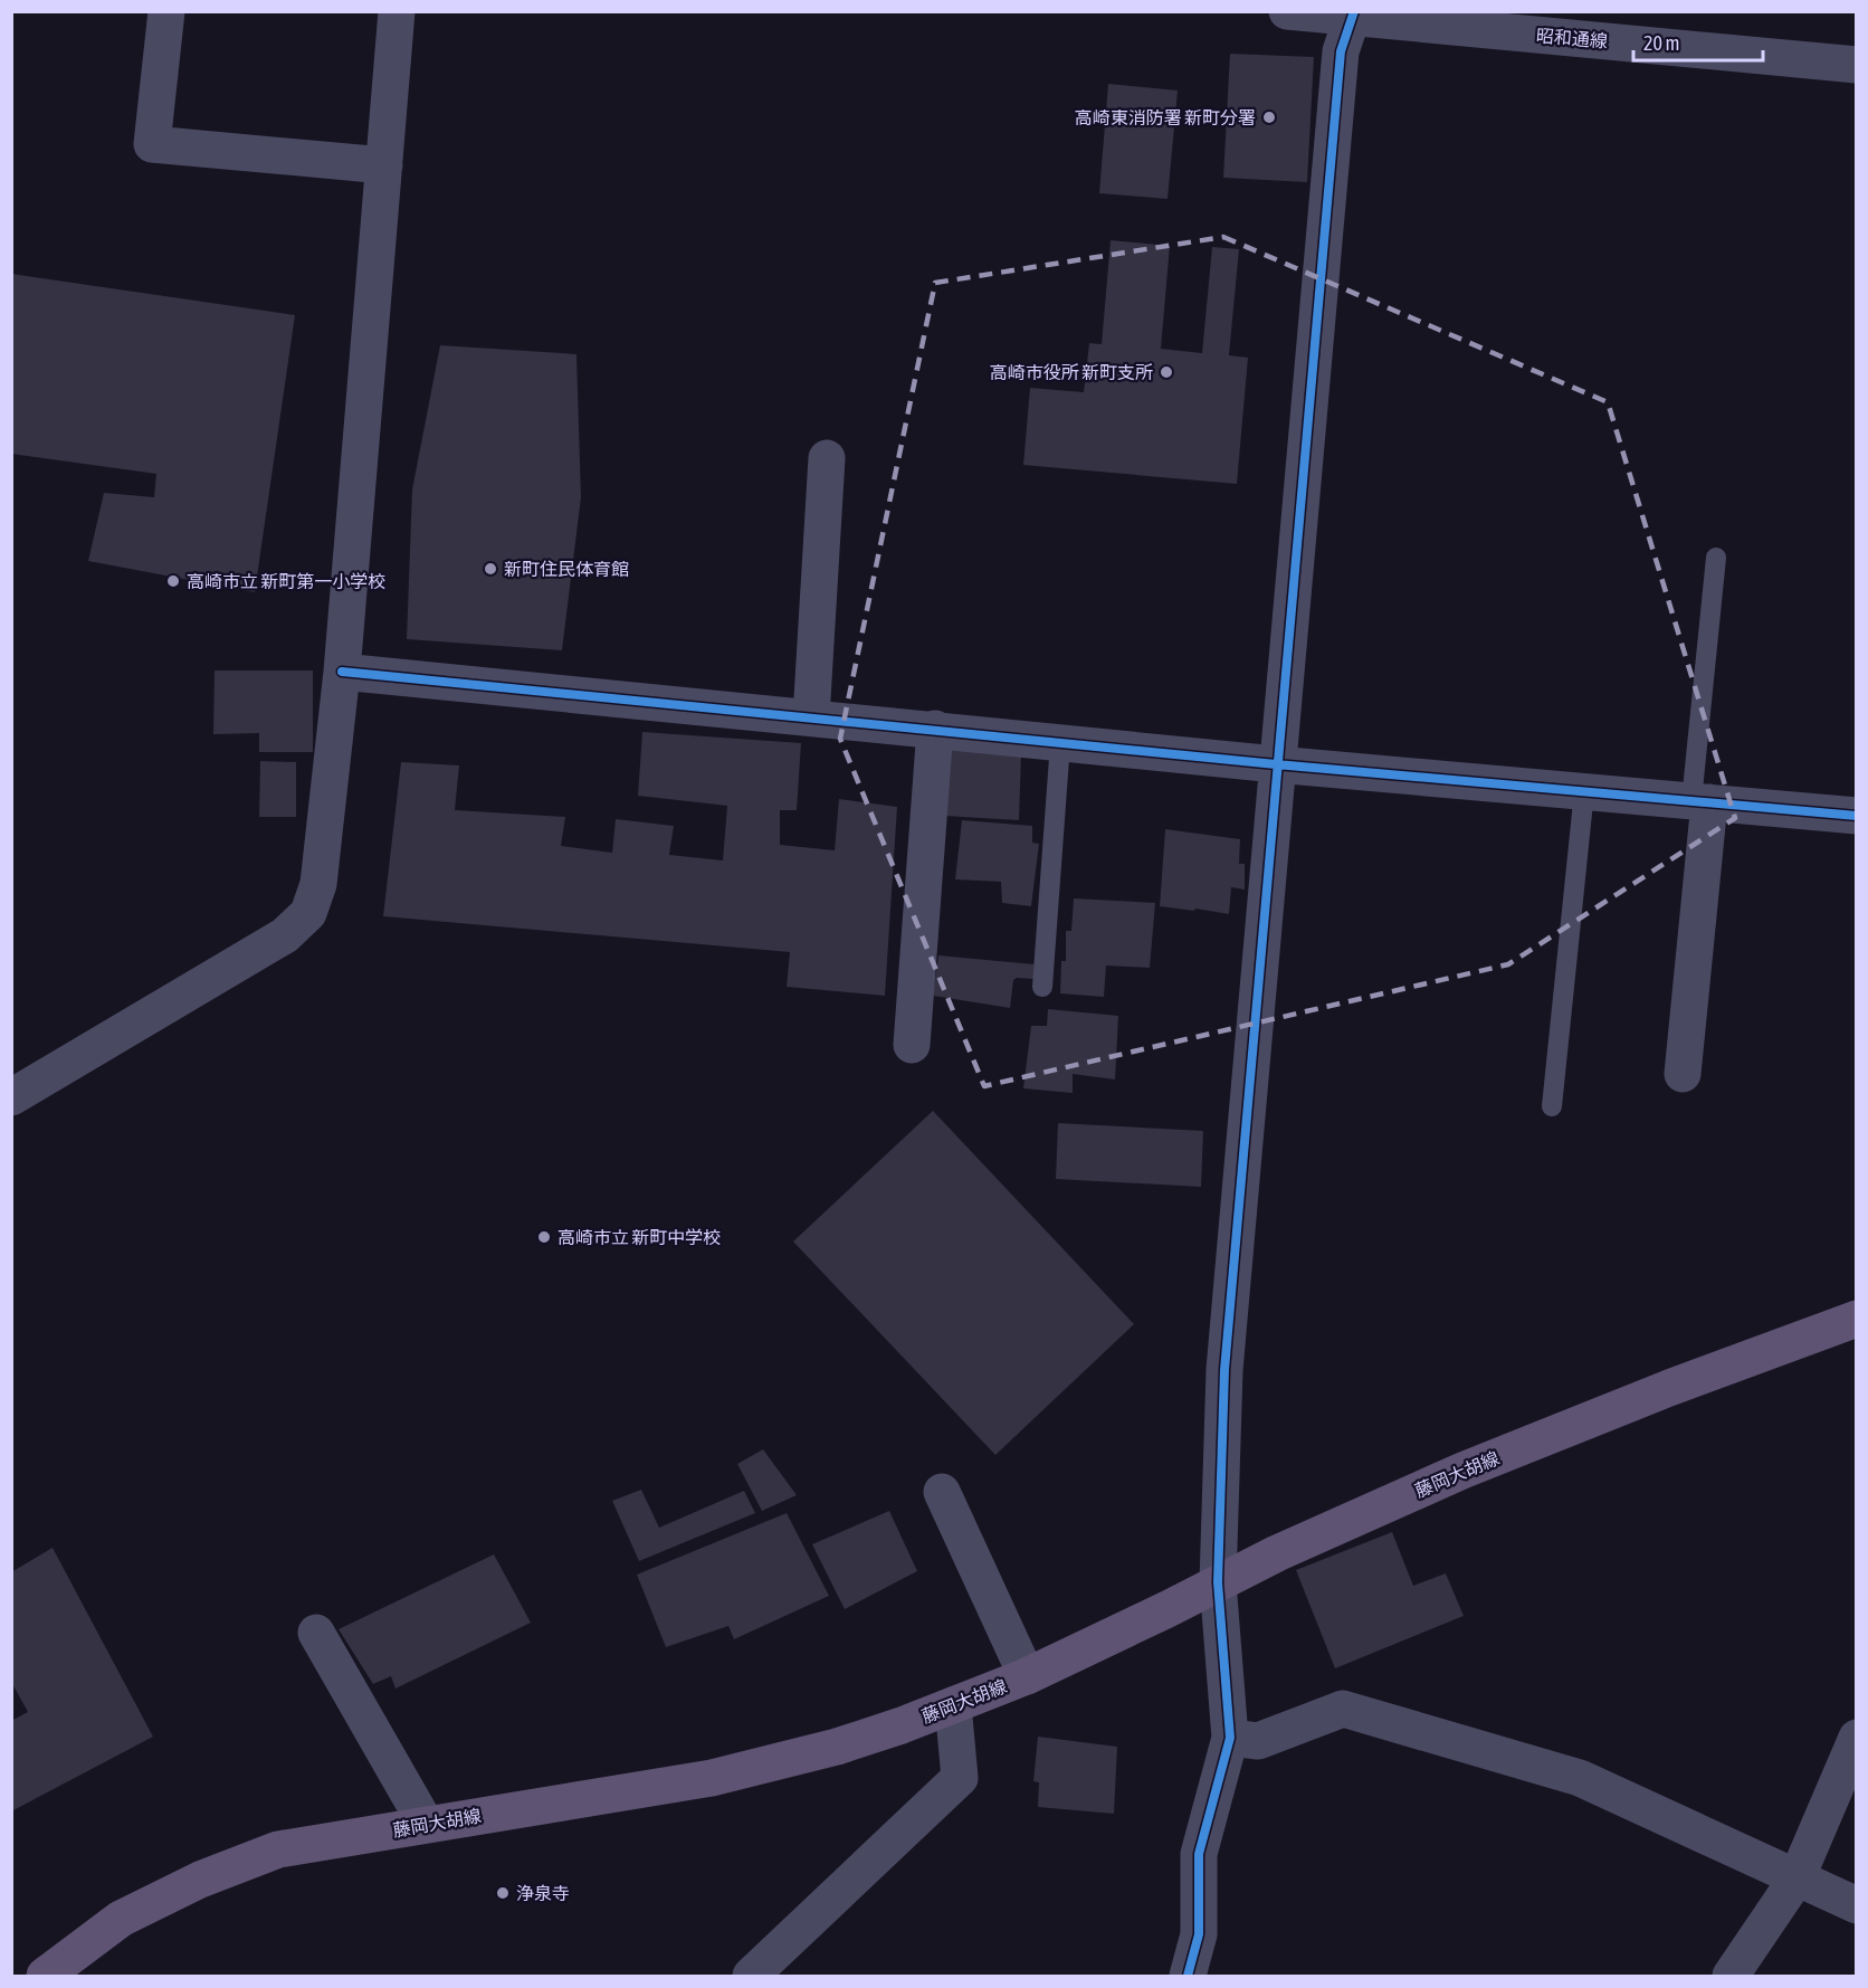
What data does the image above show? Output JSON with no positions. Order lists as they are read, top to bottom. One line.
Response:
{"streets":{"main road":["藤岡大胡線"],"street":["昭和通線"]},"places":["高崎東消防署 新町分署","高崎市役所 新町支所","新町住民体育館","高崎市立 新町第一小学校","高崎市立 新町中学校","浄泉寺"],"scale_bar":"20 m"}
